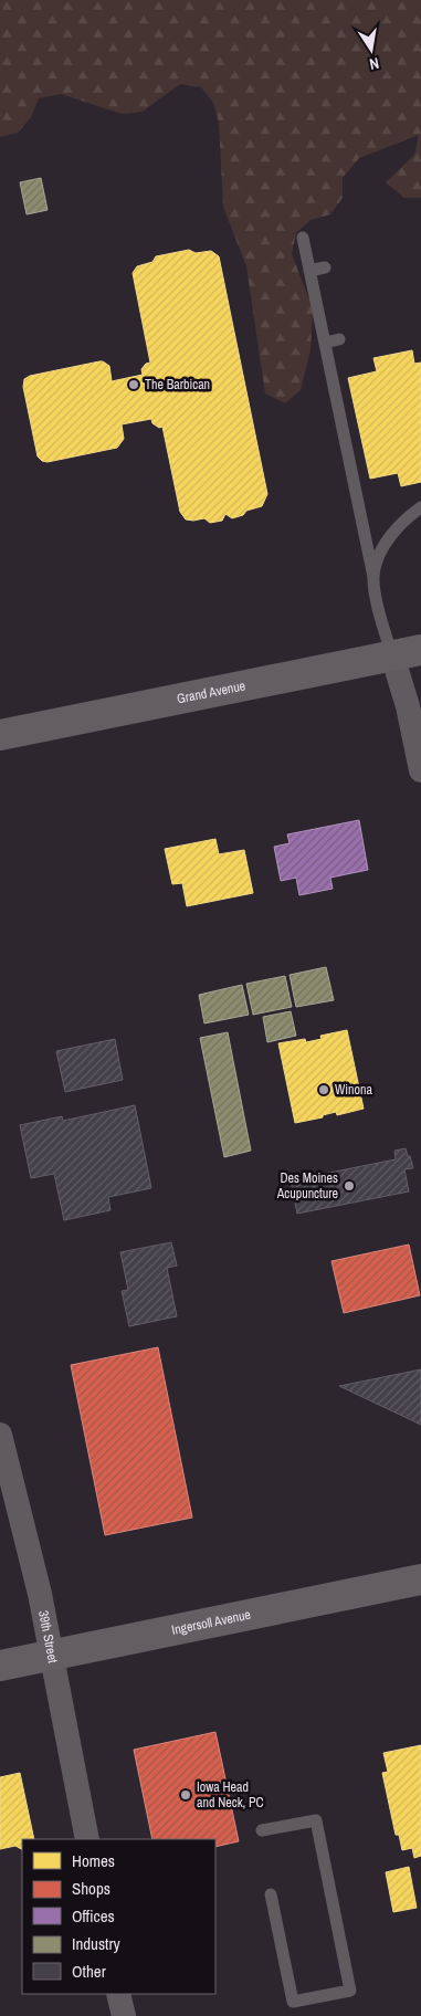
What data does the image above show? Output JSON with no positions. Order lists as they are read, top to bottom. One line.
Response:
{"streets":{"main road":["Grand Avenue","Ingersoll Avenue"],"street":["39th Street"]},"crossings":[["Ingersoll Avenue","39th Street"]],"places":["The Barbican","Winona","Des Moines Acupuncture","Iowa Head and Neck, PC"],"legend":["Homes","Shops","Offices","Industry","Other"],"north":"bottom"}
